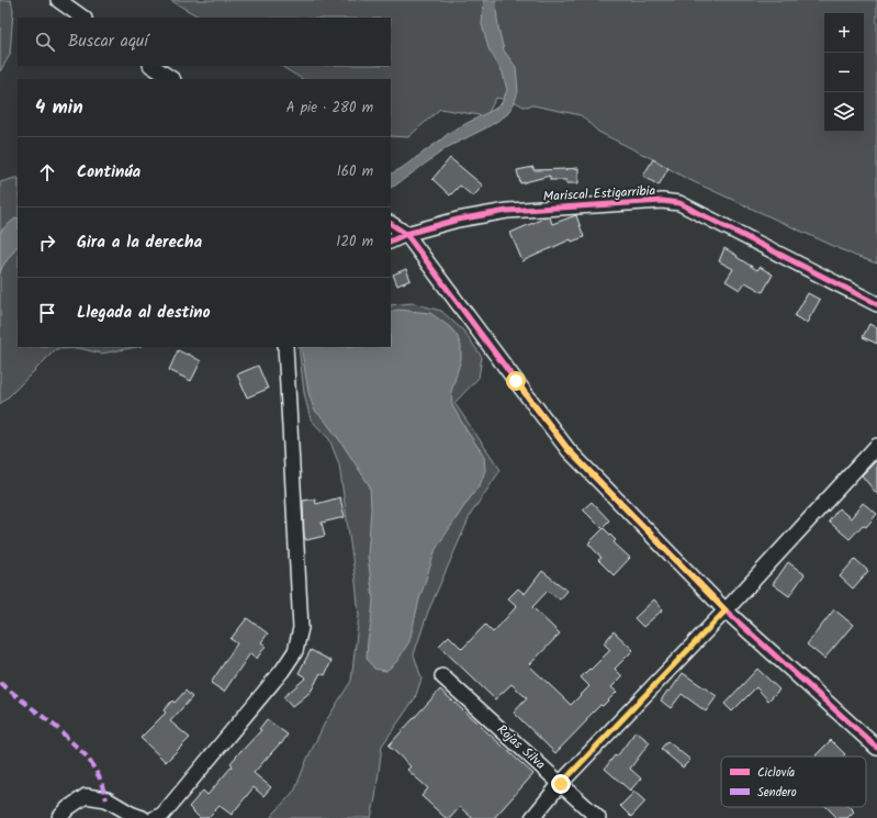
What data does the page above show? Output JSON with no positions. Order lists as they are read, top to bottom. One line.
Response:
{"streets":{"street":["Mariscal Estigarribia","Rojas Silva"]},"legend":["Ciclovía","Sendero"],"page":{"map_buttons":["+","−"],"search":"Buscar aquí","heading":["4 min","A pie · 280 m"],"list":[["Continúa","160 m"],["Gira a la derecha","120 m"],"Llegada al destino"]}}
